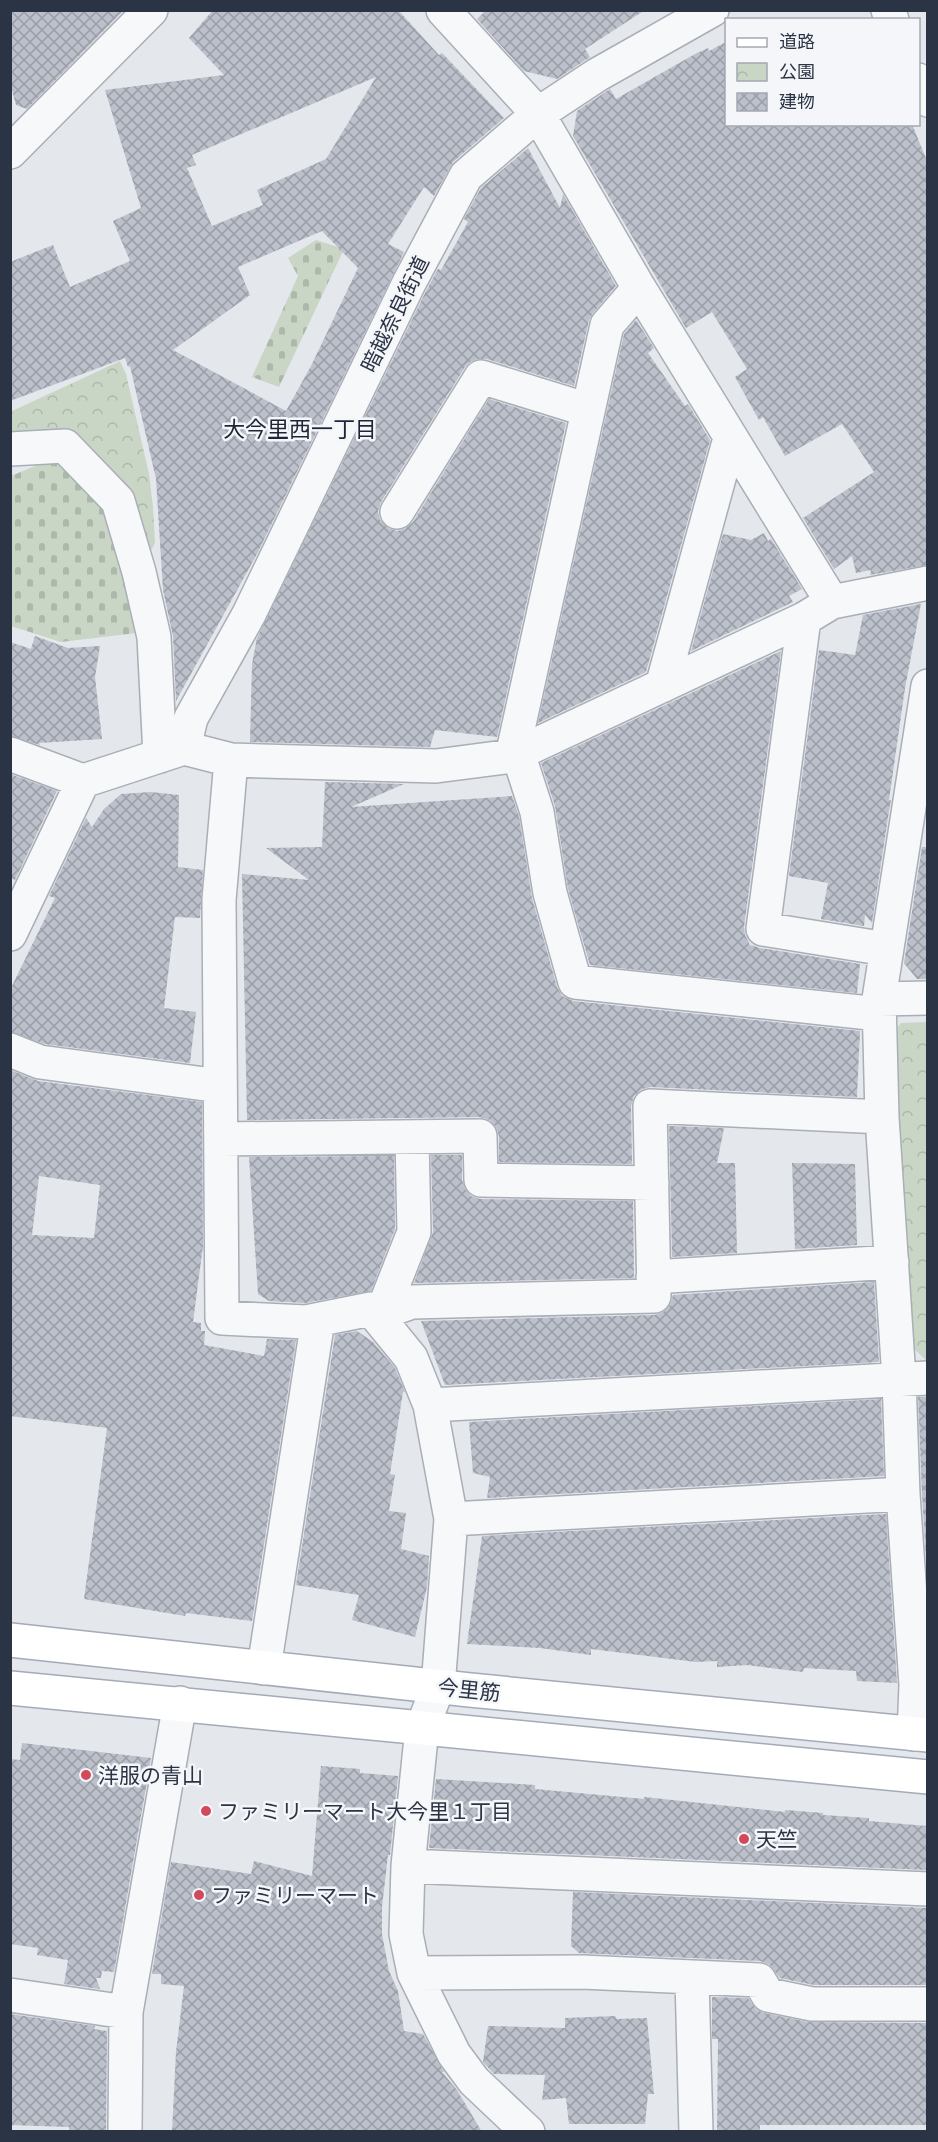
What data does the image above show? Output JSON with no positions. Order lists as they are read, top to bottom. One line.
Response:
{"streets":{"main road":["今里筋"],"street":["暗越奈良街道"]},"districts":["大今里西一丁目"],"places":["洋服の青山","ファミリーマート大今里１丁目","天竺","ファミリーマート"],"legend":["道路","公園","建物"]}
